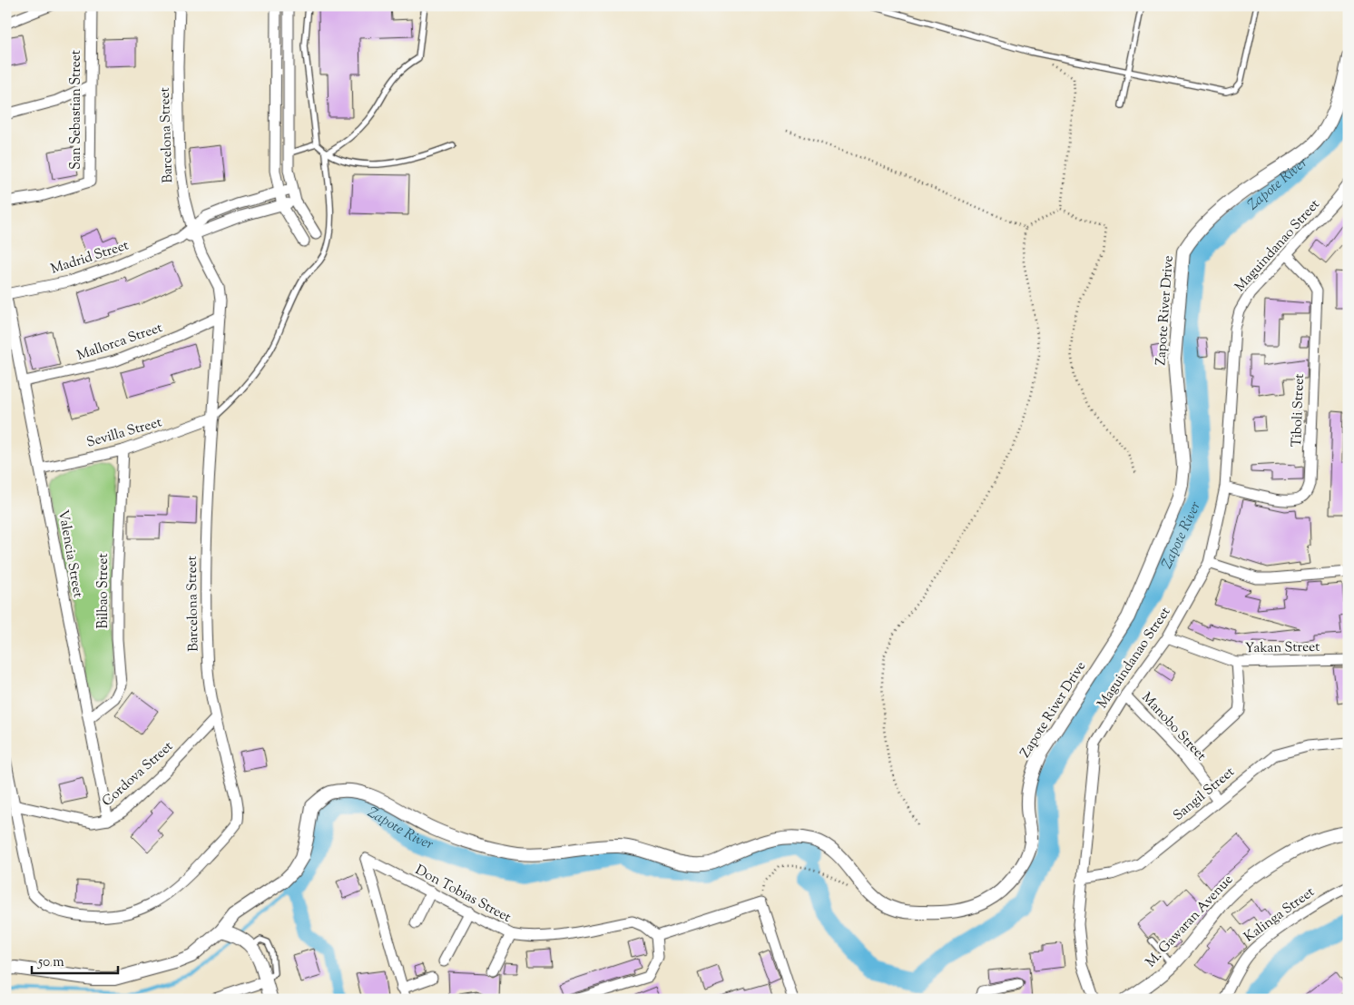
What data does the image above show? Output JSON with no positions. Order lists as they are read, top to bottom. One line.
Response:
{"streets":{"street":["San Sebastian Street","Barcelona Street","Maguindanao Street","Madrid Street","Zapote River Drive","Mallorca Street","Tiboli Street","Sevilla Street","Valencia Street","Bilbao Street","Yakan Street","Manobo Street","Cordova Street","Sangil Street","Don Tobias Street","Kalinga Street","M. Gawaran Avenue"]},"crossings":[["Barcelona Street","Madrid Street"],["Barcelona Street","Mallorca Street"],["Barcelona Street","Sevilla Street"],["Barcelona Street","Cordova Street"],["Maguindanao Street","Tiboli Street"],["Maguindanao Street","Yakan Street"],["Maguindanao Street","Manobo Street"],["Maguindanao Street","Sangil Street"],["Madrid Street","Valencia Street"],["Mallorca Street","Valencia Street"],["Sevilla Street","Valencia Street"],["Sevilla Street","Bilbao Street"],["Valencia Street","Bilbao Street"],["Valencia Street","Cordova Street"],["Yakan Street","Manobo Street"],["Manobo Street","Sangil Street"]],"water":["Zapote River"],"scale_bar":"50 m"}
